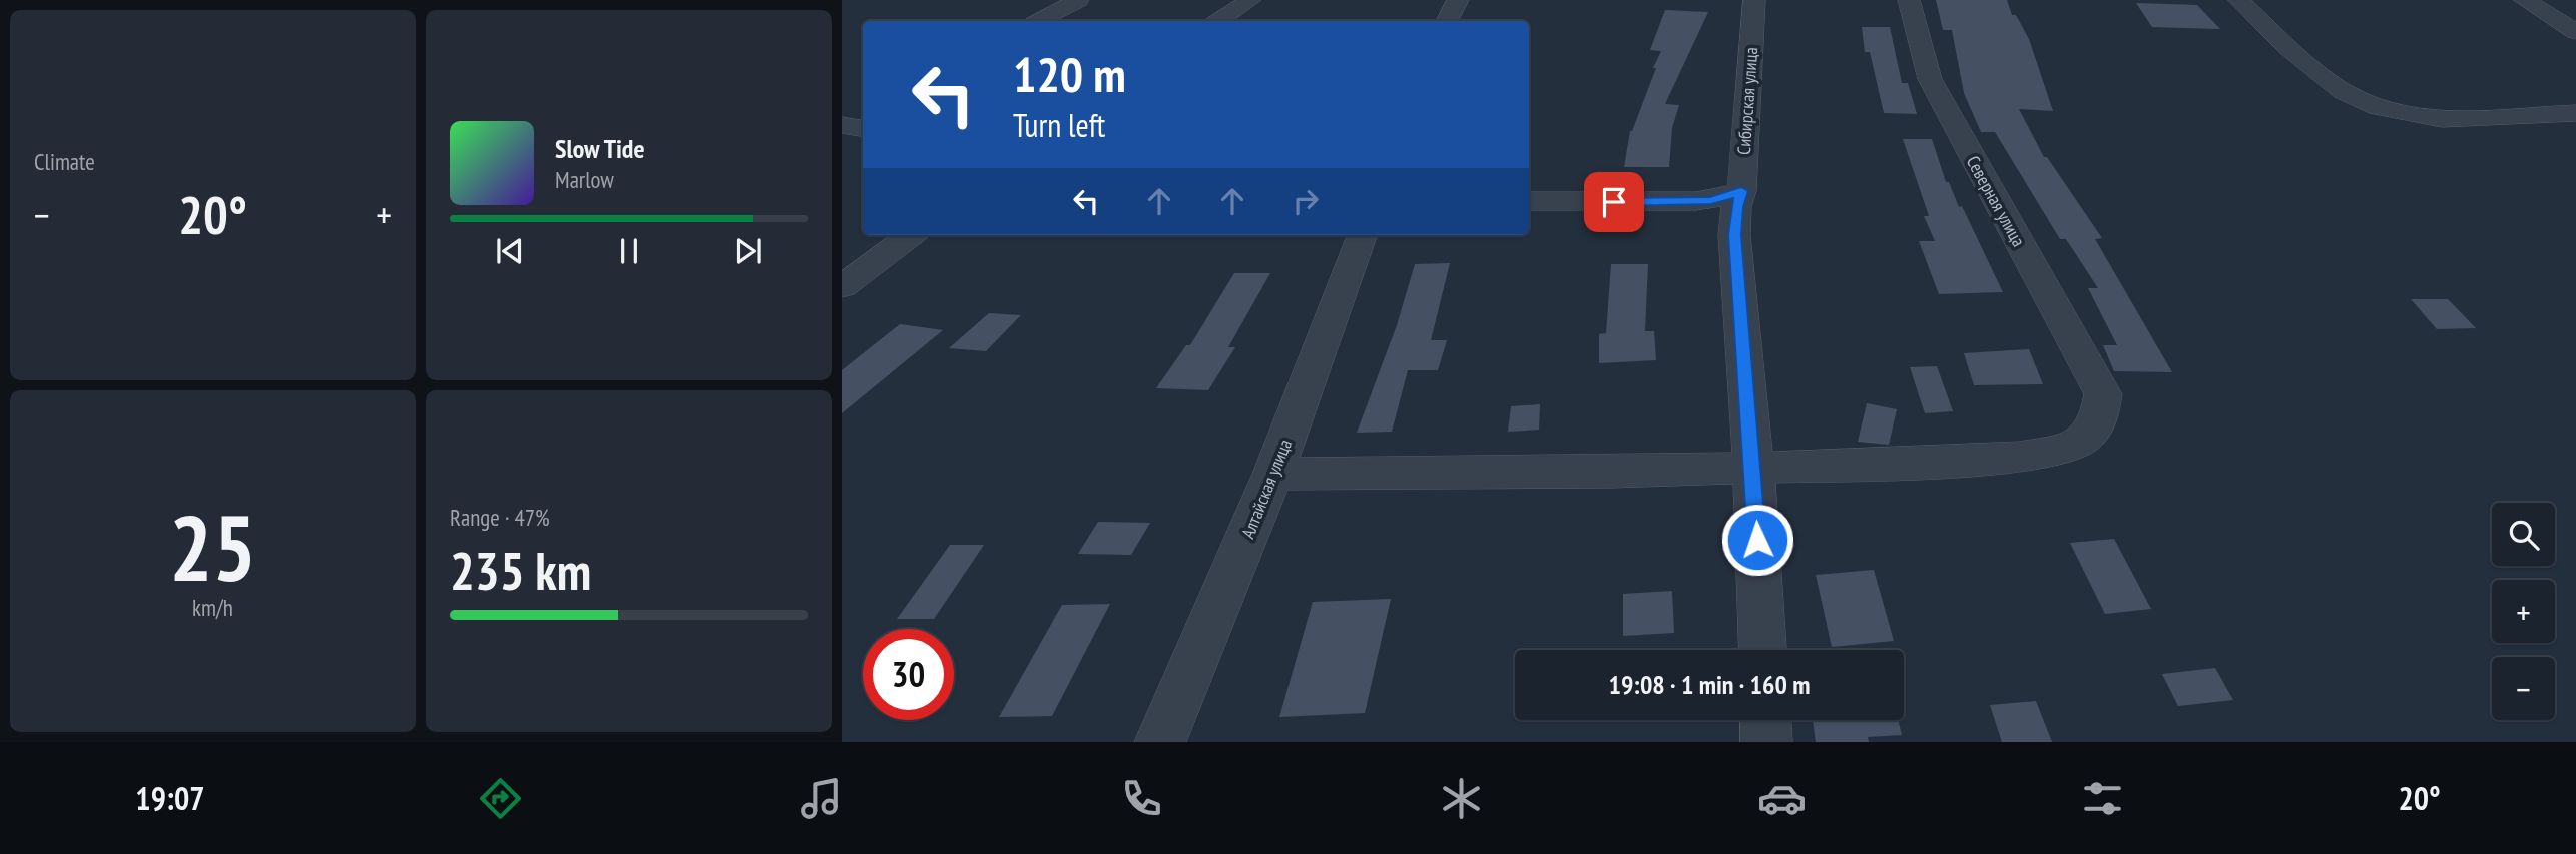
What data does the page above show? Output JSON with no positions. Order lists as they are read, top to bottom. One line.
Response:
{"streets":{"street":["Сибирская улица","Северная улица","Алтайская улица"]},"crossings":[["Сибирская улица","Северная улица"]],"page":{"tile":["Climate",["25","km/h"],["Range · 47%","235 km"]],"turn":["120 m","Turn left"],"song":["Slow Tide","Marlow"],"heat":["−","20°","+"],"map_buttons":["+","−"],"limit":"30","trip":"19:08 · 1 min · 160 m","tabs":["19:07","20°"]}}
